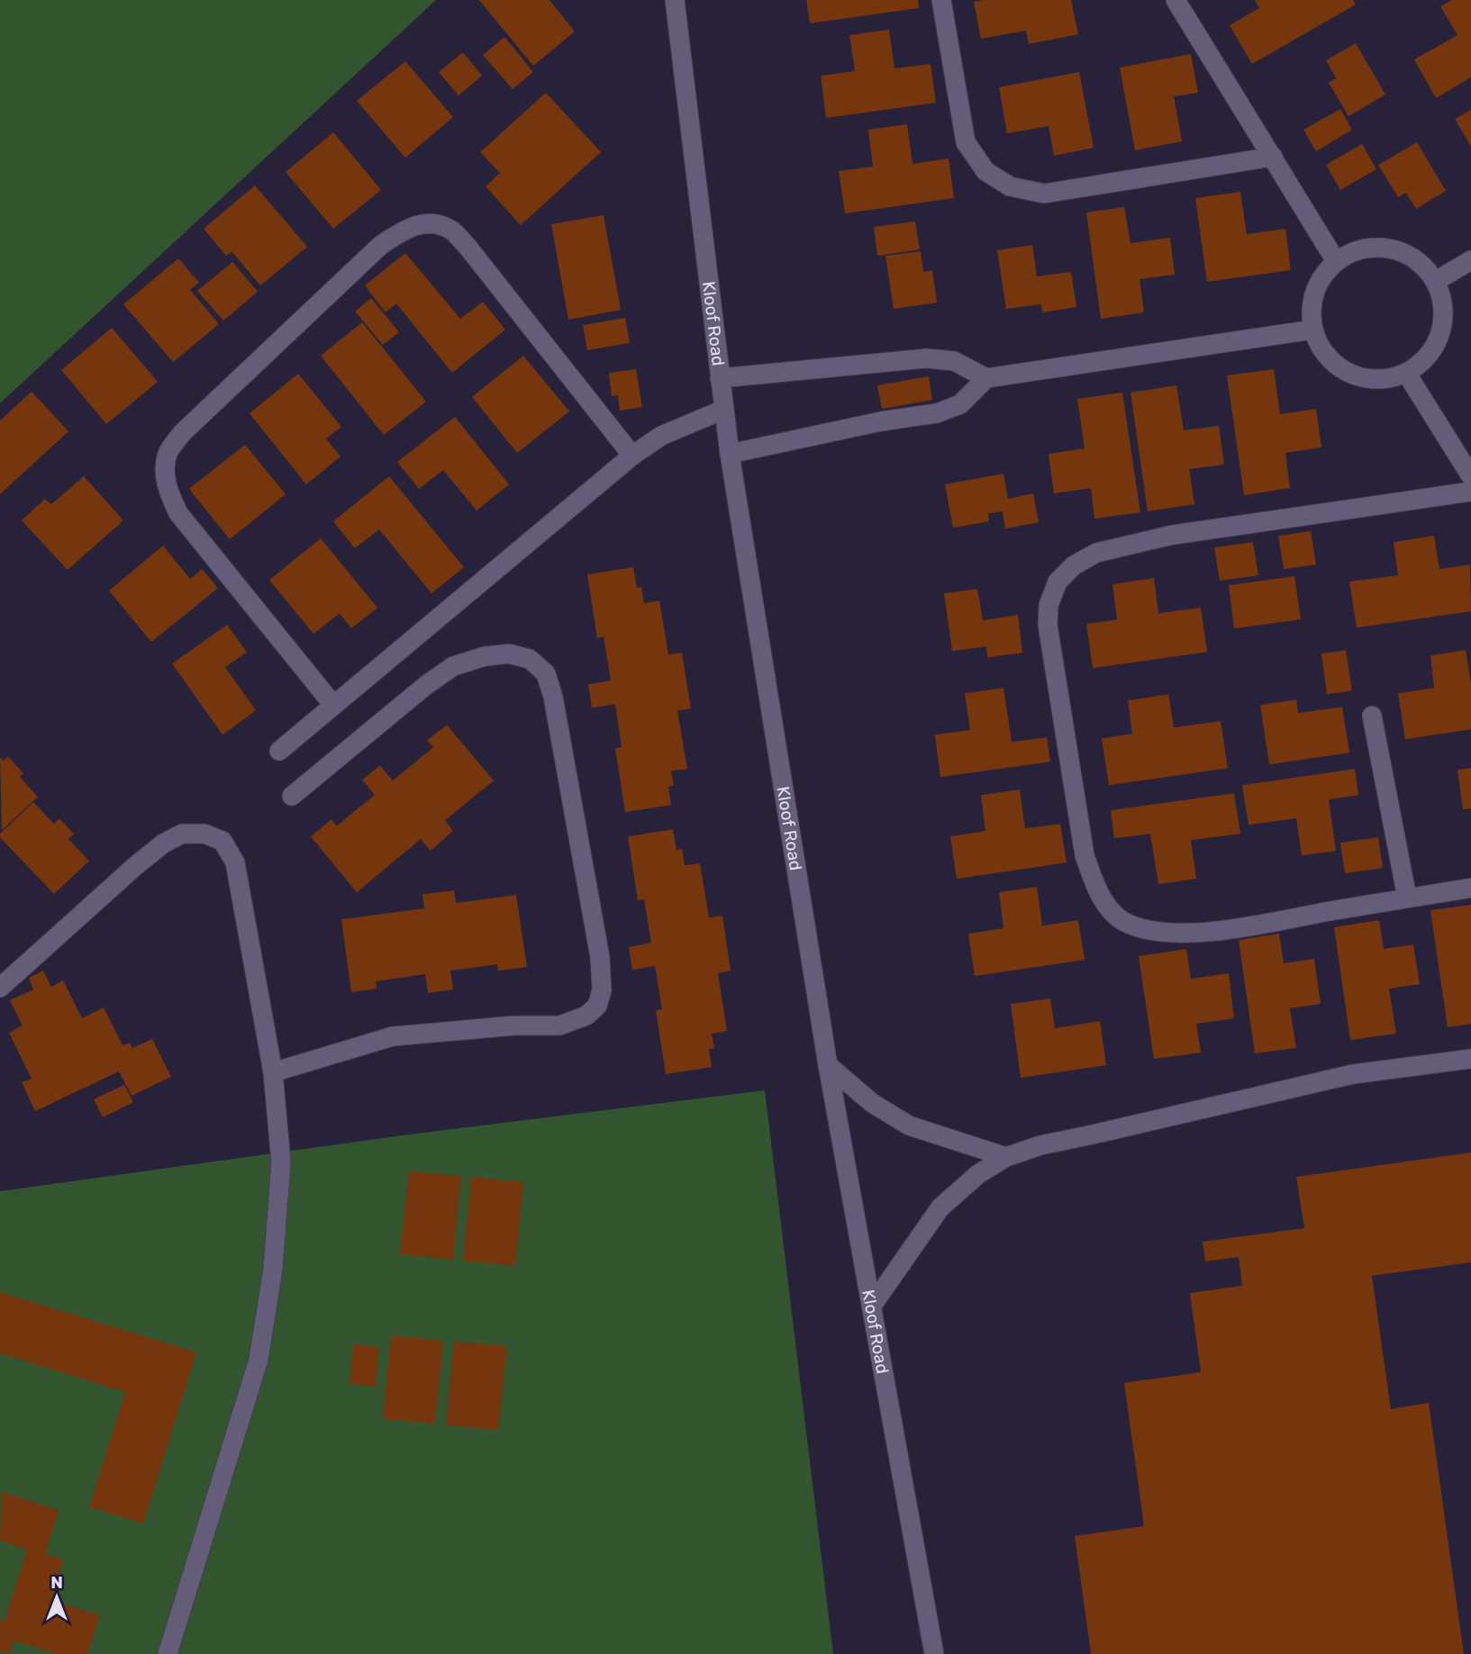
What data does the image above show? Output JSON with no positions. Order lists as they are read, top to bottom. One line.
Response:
{"streets":{"street":["Kloof Road"]},"north":"top"}
